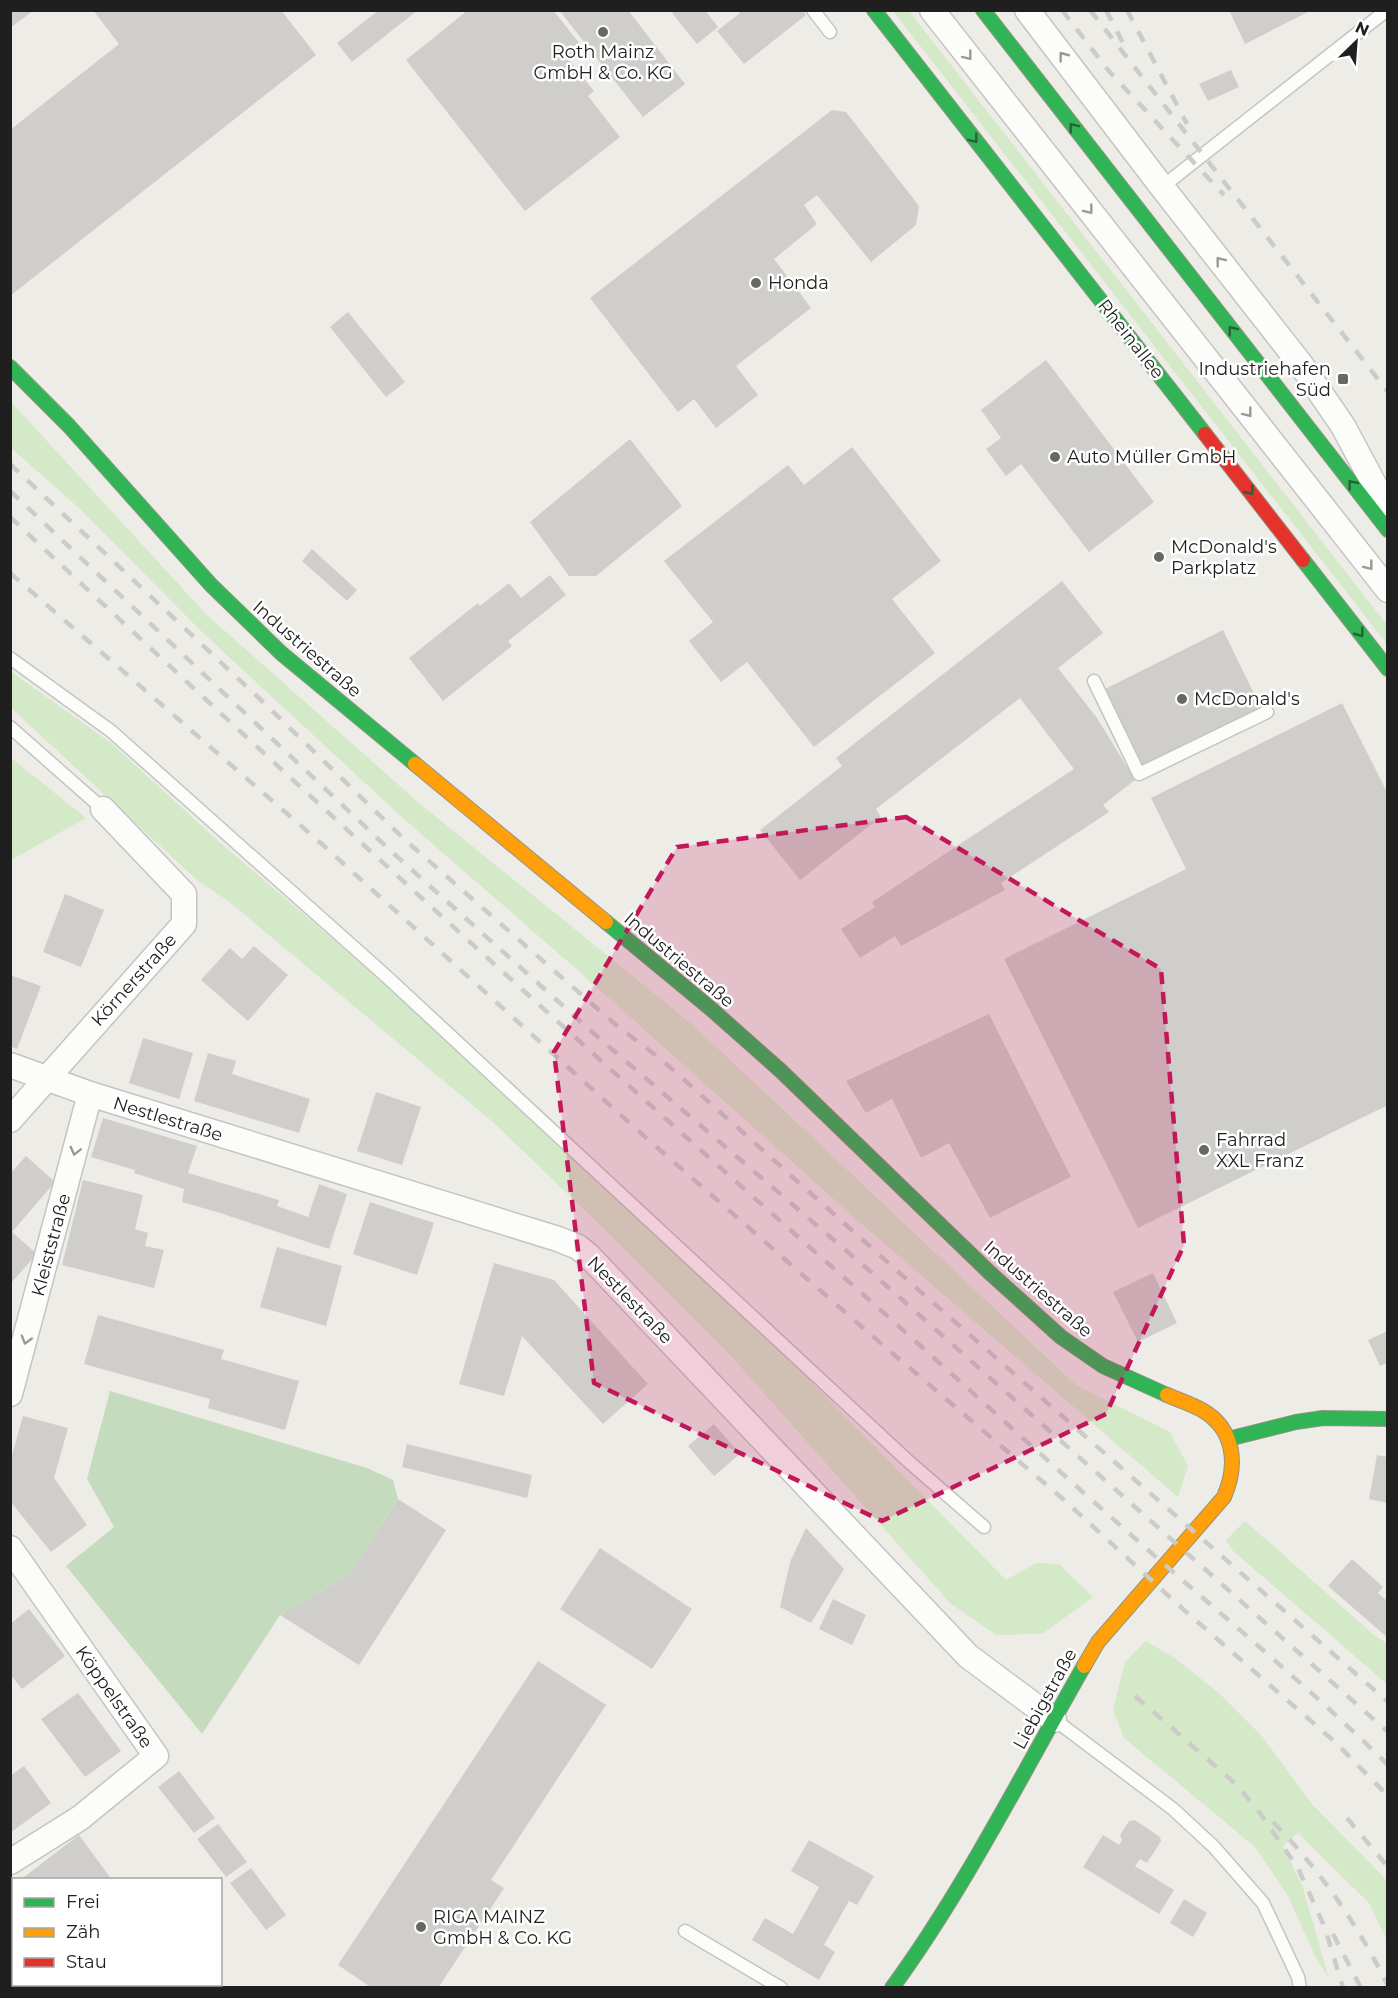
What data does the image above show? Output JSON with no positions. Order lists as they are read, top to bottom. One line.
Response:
{"streets":{"street":["Rheinallee","Industriestraße","Körnerstraße","Nestlestraße","Kleiststraße","Köppelstraße","Liebigstraße"]},"crossings":[["Industriestraße","Liebigstraße"],["Körnerstraße","Nestlestraße"],["Nestlestraße","Kleiststraße"],["Nestlestraße","Liebigstraße"]],"one_way":["Kleiststraße"],"places":{"other":["Roth Mainz GmbH & Co. KG","Honda","Auto Müller GmbH","McDonald's Parkplatz","McDonald's","Fahrrad XXL Franz","RIGA MAINZ GmbH & Co. KG"],"transit":["Industriehafen Süd"]},"legend":["Frei","Zäh","Stau"],"north":"top right"}
